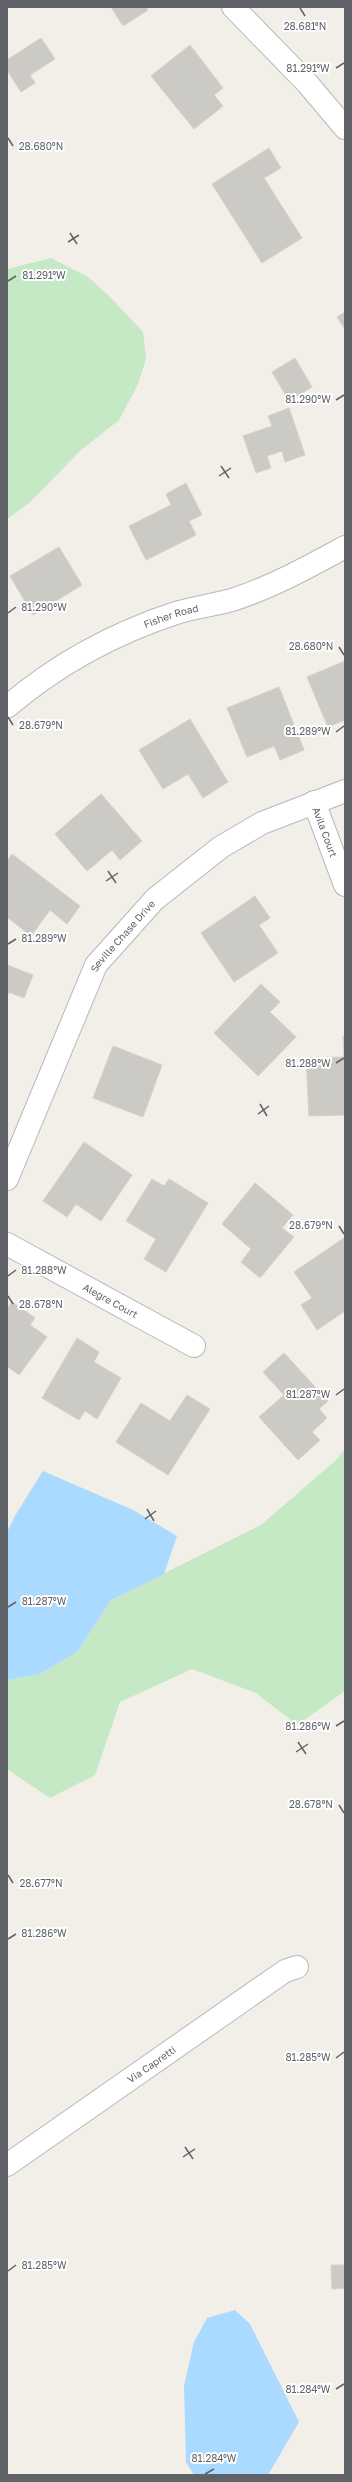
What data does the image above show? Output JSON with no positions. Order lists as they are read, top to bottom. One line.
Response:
{"streets":{"street":["Fisher Road","Avila Court","Seville Chase Drive","Alegre Court","Via Capretti"]},"crossings":[["Avila Court","Seville Chase Drive"]],"coordinates":["28.681°N","81.291°W","28.680°N","81.290°W","28.679°N","81.289°W","81.288°W","28.678°N","81.287°W","81.286°W","28.677°N","81.285°W","81.284°W"]}
